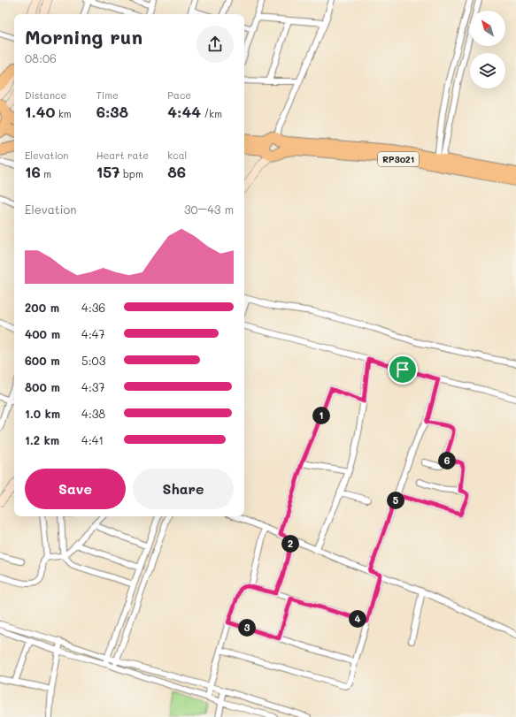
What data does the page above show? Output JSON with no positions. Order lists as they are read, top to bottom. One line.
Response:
{"streets":{"highway":["RP3021"]},"north":"top left","page":{"heading":["Morning run","08:06"],"stats":[["Distance","1.40 km"],["Time","6:38"],["Pace","4:44 /km"],["Elevation","16 m"],["Heart rate","157 bpm"],["kcal","86"]],"chart":["Elevation","30–43 m"],"list":[{"name":"200 m","note":"4:36"},{"name":"400 m","note":"4:47"},{"name":"600 m","note":"5:03"},{"name":"800 m","note":"4:37"},{"name":"1.0 km","note":"4:38"},{"name":"1.2 km","note":"4:41"}],"pins":["1","6","5","2","4","3"],"buttons":["Save","Share"]}}
